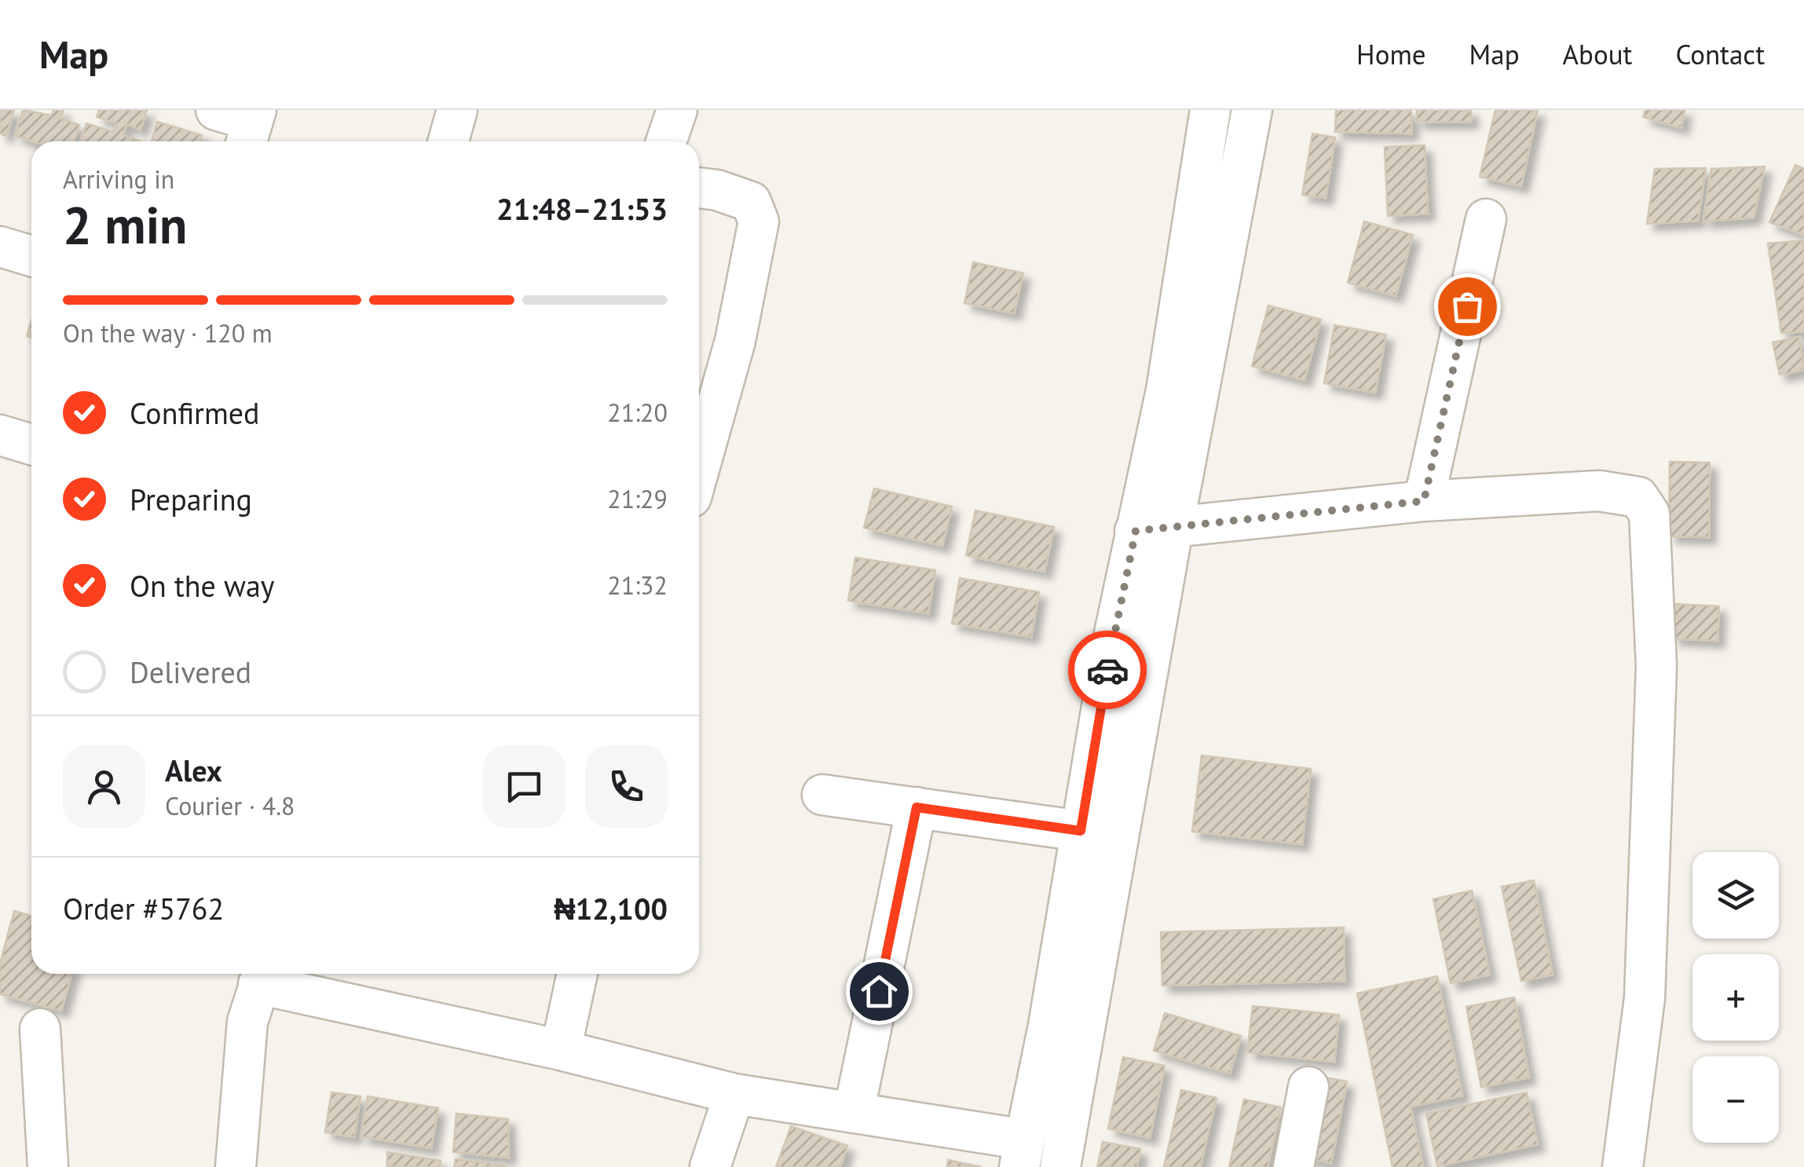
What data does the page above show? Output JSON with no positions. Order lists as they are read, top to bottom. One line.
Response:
{"page":{"header":"Map","nav":["Home","Map","About","Contact"],"heading":["2 min","Arriving in","21:48–21:53"],"panel":["Alex","Courier · 4.8","Order #5762","₦12,100"],"bar":"On the way · 120 m","list":[["Confirmed","21:20"],["Preparing","21:29"],["On the way","21:32"],"Delivered"],"map_buttons":["+","−"]}}
